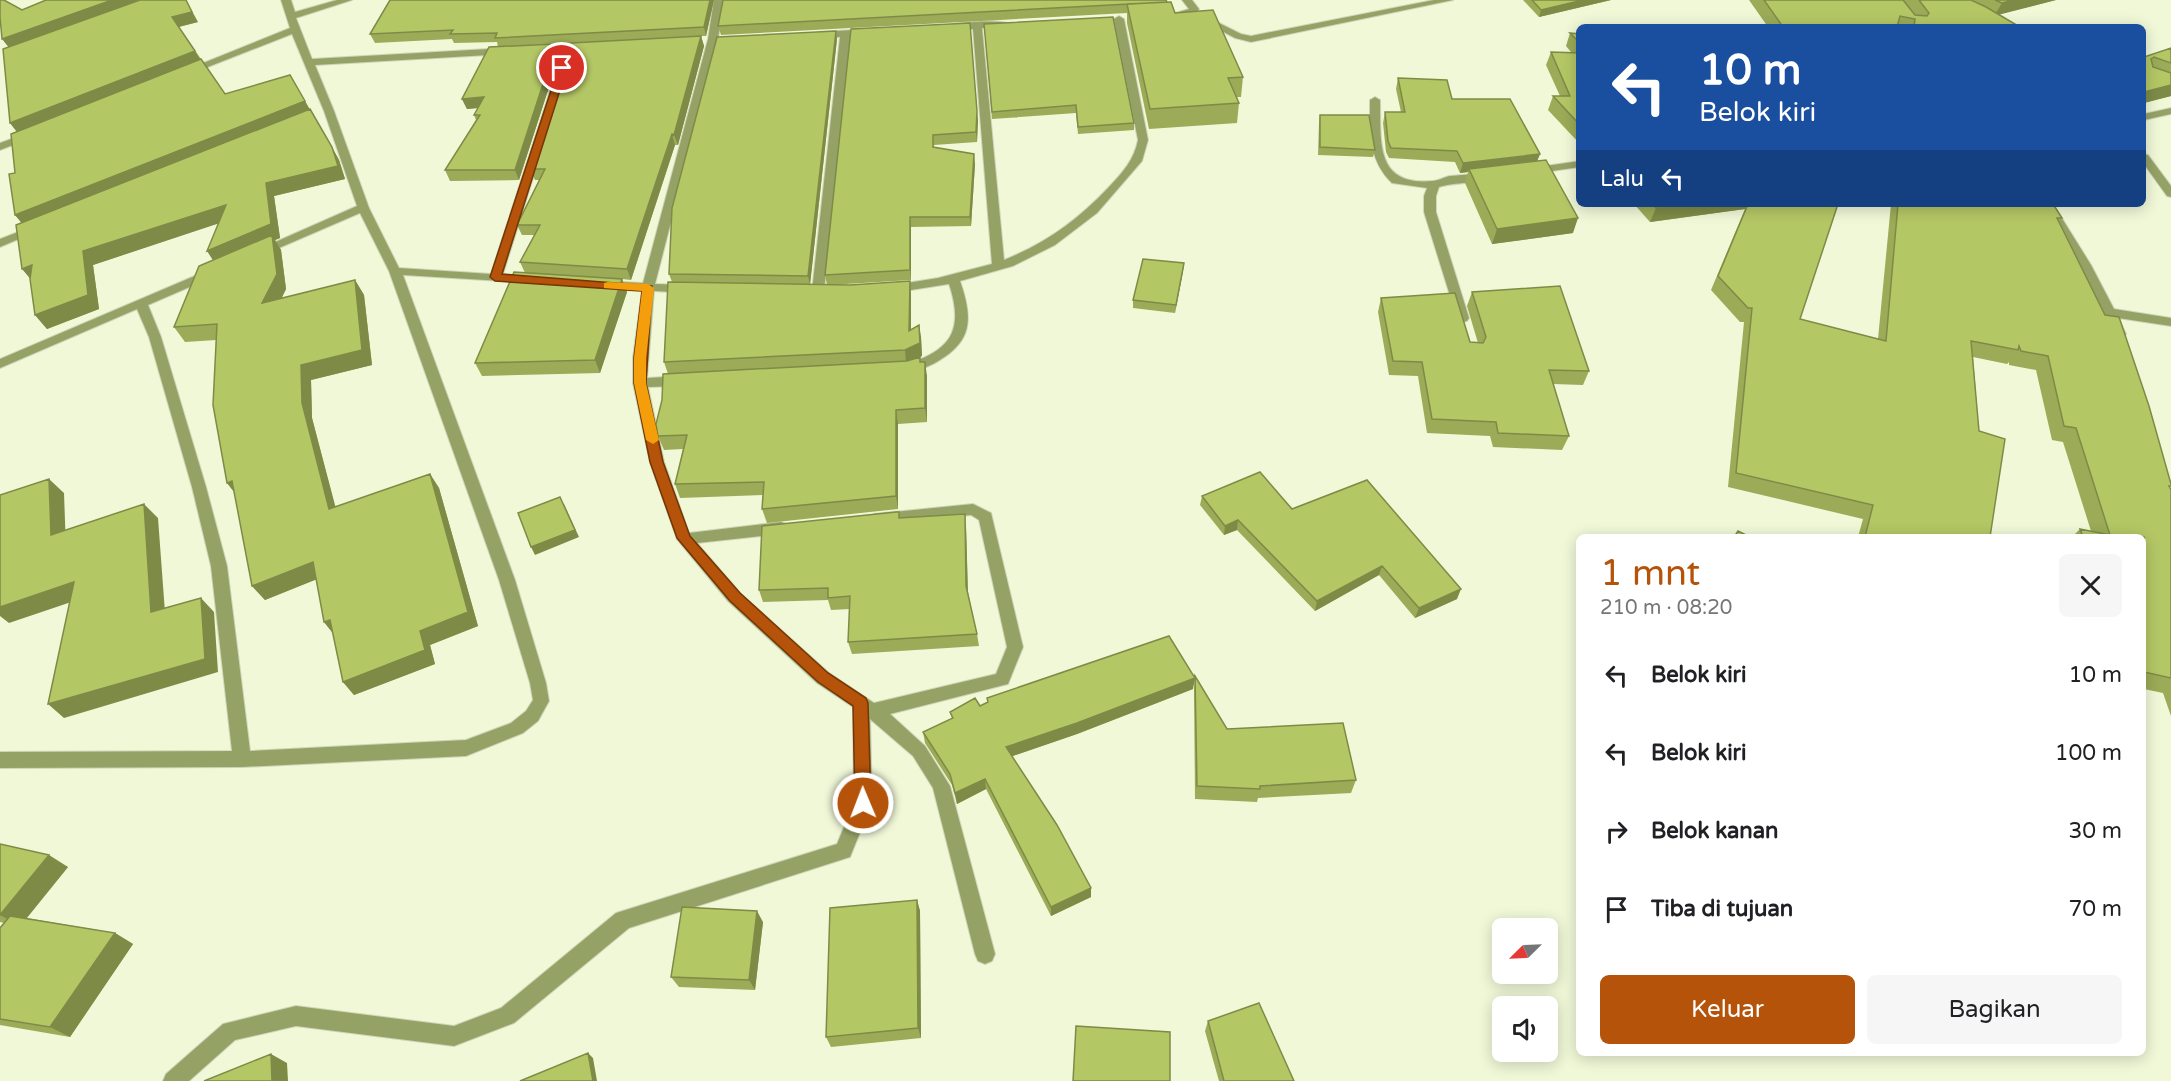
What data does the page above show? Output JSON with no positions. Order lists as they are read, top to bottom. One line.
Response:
{"north":"bottom left","page":{"turn":["10 m","Belok kiri"],"then":"Lalu","heading":["1 mnt","210 m · 08:20"],"list":[{"name":"Belok kiri","value":"10 m"},{"name":"Belok kiri","value":"100 m"},{"name":"Belok kanan","value":"30 m"},{"name":"Tiba di tujuan","value":"70 m"}],"buttons":["Keluar","Bagikan"]}}
